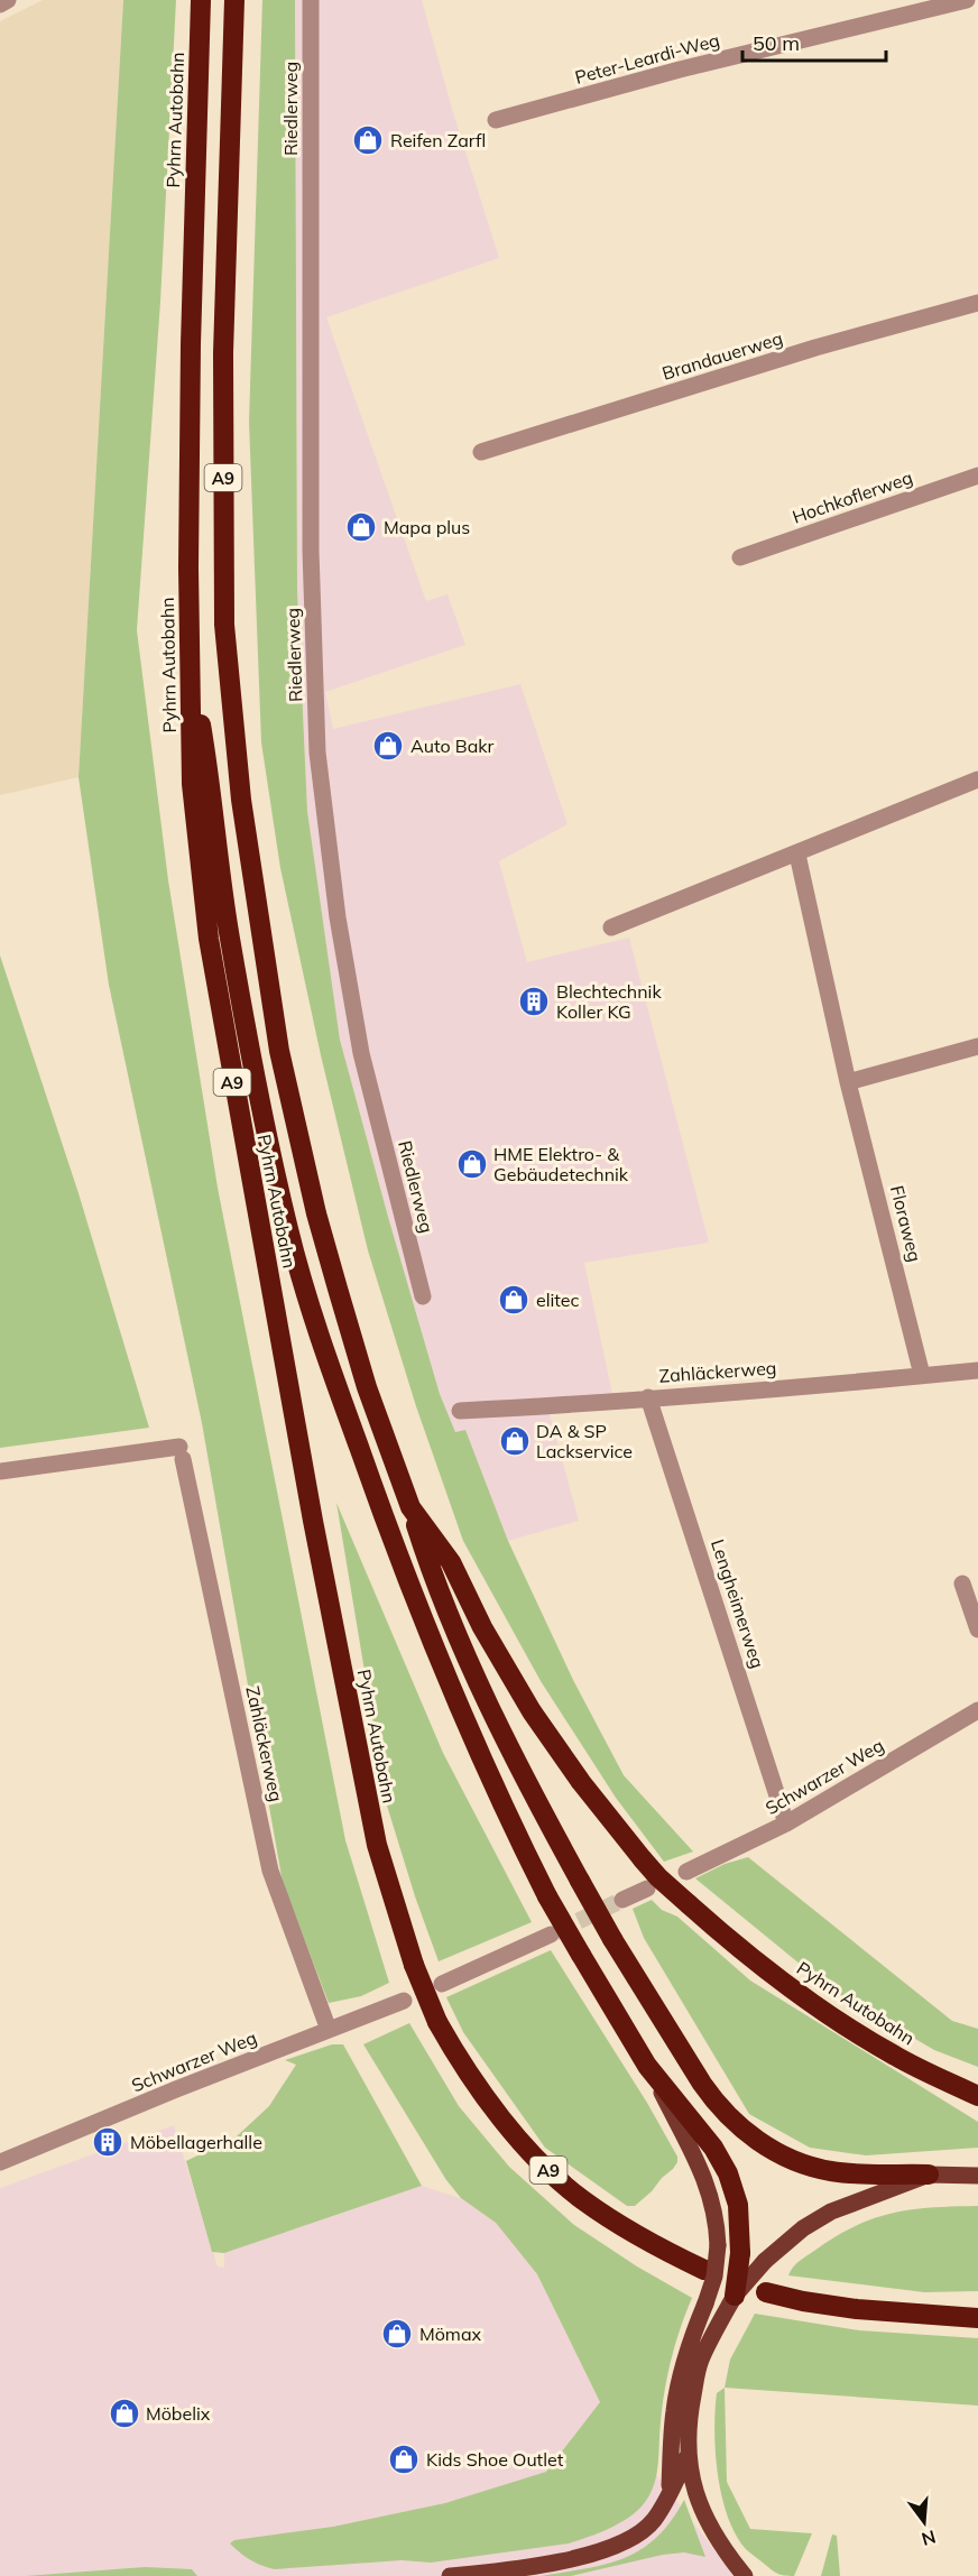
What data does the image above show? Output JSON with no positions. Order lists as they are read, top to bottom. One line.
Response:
{"streets":{"highway":["Pyhrn Autobahn","A9"],"street":["Peter-Leardi-Weg","Riedlerweg","Brandauerweg","Hochkoflerweg","Floraweg","Zahläckerweg","Lengheimerweg","Schwarzer Weg"]},"crossings":[["Floraweg","Zahläckerweg"],["Zahläckerweg","Lengheimerweg"],["Zahläckerweg","Schwarzer Weg"],["Lengheimerweg","Schwarzer Weg"]],"places":{"shop":["Reifen Zarfl","Mapa plus","Auto Bakr","HME Elektro- & Gebäudetechnik","elitec","DA & SP Lackservice","Mömax","Möbelix","Kids Shoe Outlet"],"building":["Blechtechnik Koller KG","Möbellagerhalle"]},"scale_bar":"50 m","north":"bottom"}
